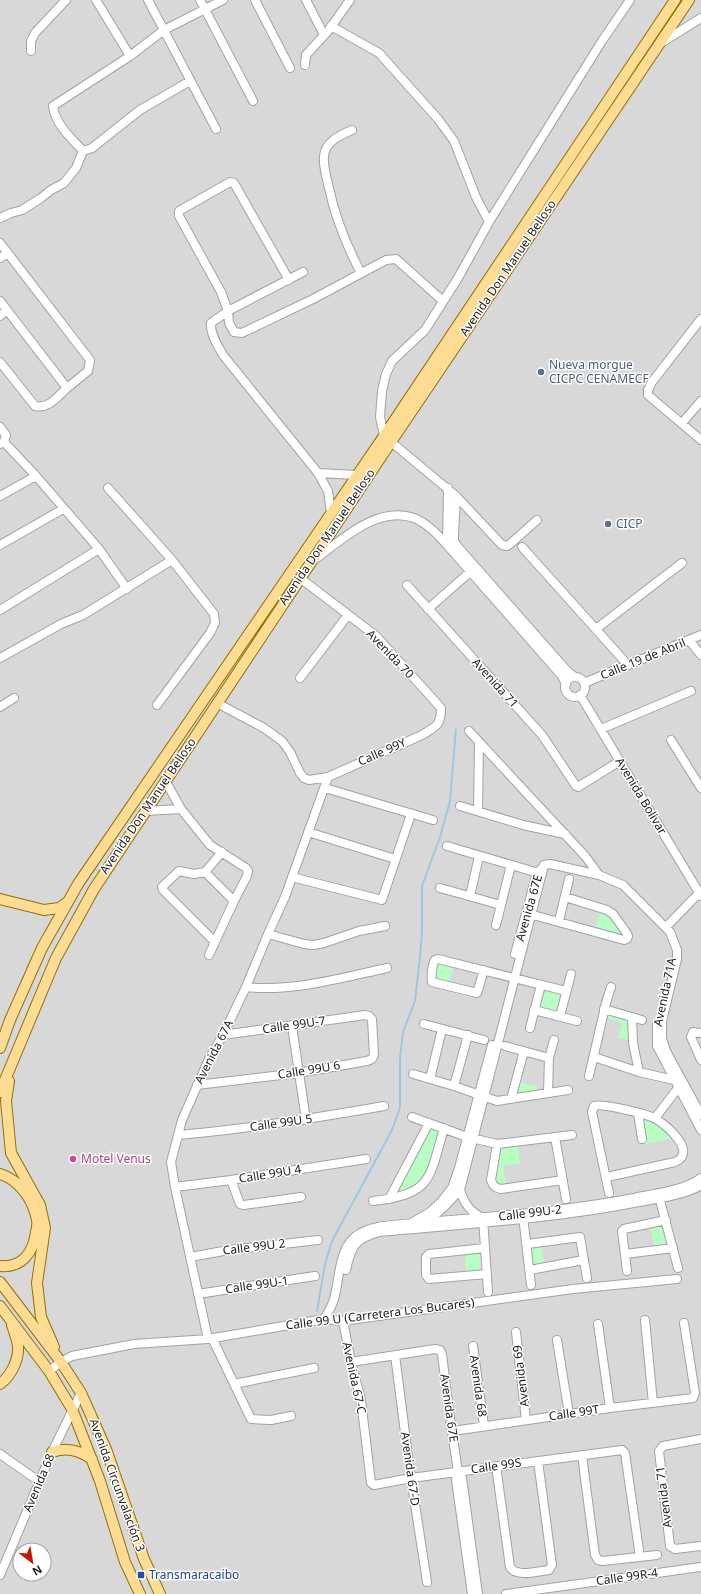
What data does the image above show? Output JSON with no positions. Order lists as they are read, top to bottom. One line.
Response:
{"streets":{"main road":["Avenida Don Manuel Belloso","Avenida Circunvalación 3"],"street":["Avenida 70","Calle 19 de Abril","Avenida 71","Calle 99Y","Avenida Bolivar","Avenida 67E","Avenida 71A","Calle 99U-7","Avenida 67A","Calle 99U 6","Calle 99U 5","Calle 99U 4","Calle 99U-2","Calle 99U 2","Calle 99U-1","Calle 99 U (Carretera Los Bucares)","Avenida 69","Avenida 67-C","Avenida 68","Calle 99T","Calle 99S","Avenida 67-D","Calle 99R-4"]},"crossings":[["Avenida Don Manuel Belloso","Avenida 70"],["Avenida Don Manuel Belloso","Calle 99Y"],["Avenida 70","Calle 99Y"],["Calle 19 de Abril","Avenida Bolivar"],["Avenida 71","Avenida Bolivar"],["Calle 99Y","Avenida 67A"],["Avenida 67E","Calle 99U-2"],["Avenida 67E","Calle 99T"],["Avenida 67E","Calle 99S"],["Avenida 67E","Avenida 67-D"],["Calle 99U-7","Avenida 67A"],["Calle 99U-7","Calle 99U 6"],["Avenida 67A","Calle 99U 6"],["Avenida 67A","Calle 99U 5"],["Avenida 67A","Calle 99U 4"],["Avenida 67A","Calle 99U 2"],["Avenida 67A","Calle 99U-1"],["Avenida 67A","Calle 99 U (Carretera Los Bucares)"],["Calle 99U-2","Calle 99 U (Carretera Los Bucares)"],["Calle 99 U (Carretera Los Bucares)","Avenida 67-C"],["Calle 99 U (Carretera Los Bucares)","Avenida Circunvalación 3"],["Avenida 69","Calle 99T"],["Avenida 67-C","Calle 99S"],["Avenida 68","Calle 99T"],["Avenida 68","Avenida Circunvalación 3"],["Calle 99S","Avenida 67-D"]],"places":{"other":["Nueva morgue CICPC CENAMECF","CICP","Motel Venus"],"transit":["Transmaracaibo"]},"north":"bottom right"}
